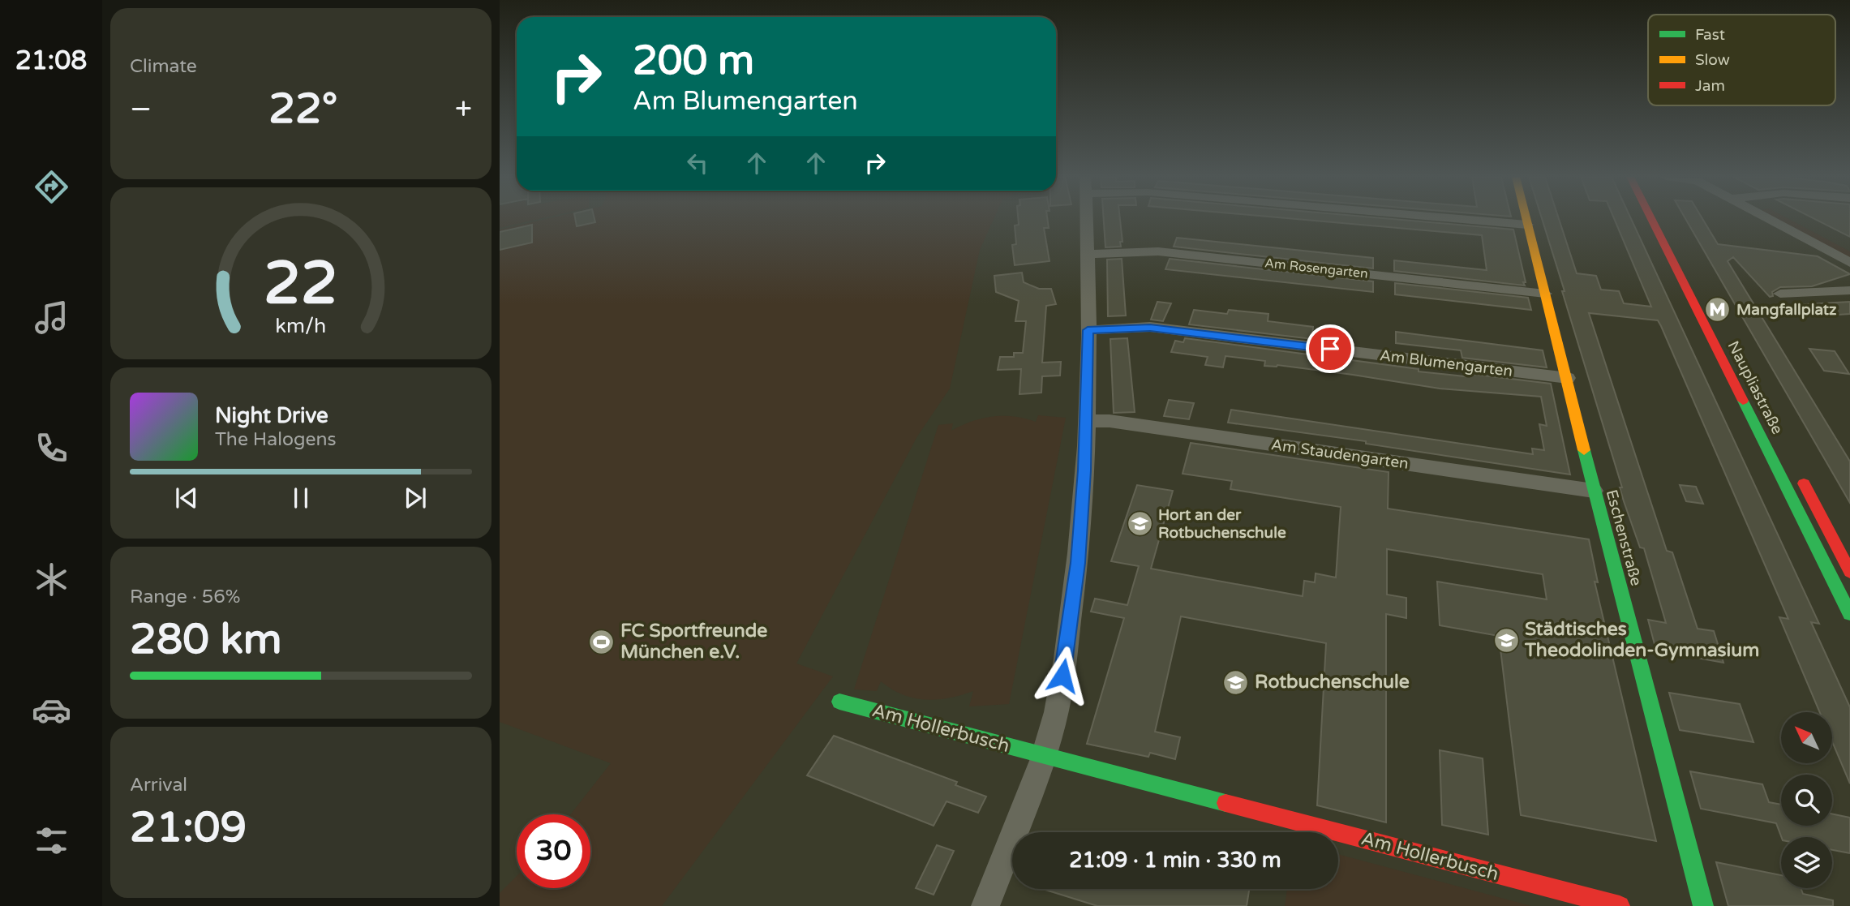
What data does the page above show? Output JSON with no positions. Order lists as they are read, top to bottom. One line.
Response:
{"streets":{"street":["Am Rosengarten","Am Blumengarten","Naupliastraße","Am Staudengarten","Eschenstraße","Am Hollerbusch"]},"crossings":[["Am Rosengarten","Eschenstraße"],["Am Blumengarten","Eschenstraße"],["Am Staudengarten","Eschenstraße"]],"places":{"metro station":["Mangfallplatz"],"school or university":["Hort an der Rotbuchenschule","Städtisches Theodolinden-Gymnasium","Rotbuchenschule"],"sports":["FC Sportfreunde München e.V."]},"legend":["Fast","Slow","Jam"],"north":"top left","page":{"tabs":"21:08","tile":["Climate",["Range · 56%","280 km"],["Arrival","21:09"]],"turn":["200 m","Am Blumengarten"],"heat":["−","22°","+"],"song":["Night Drive","The Halogens"],"limit":"30","trip":"21:09 · 1 min · 330 m","gauge":["22","km/h"]}}
